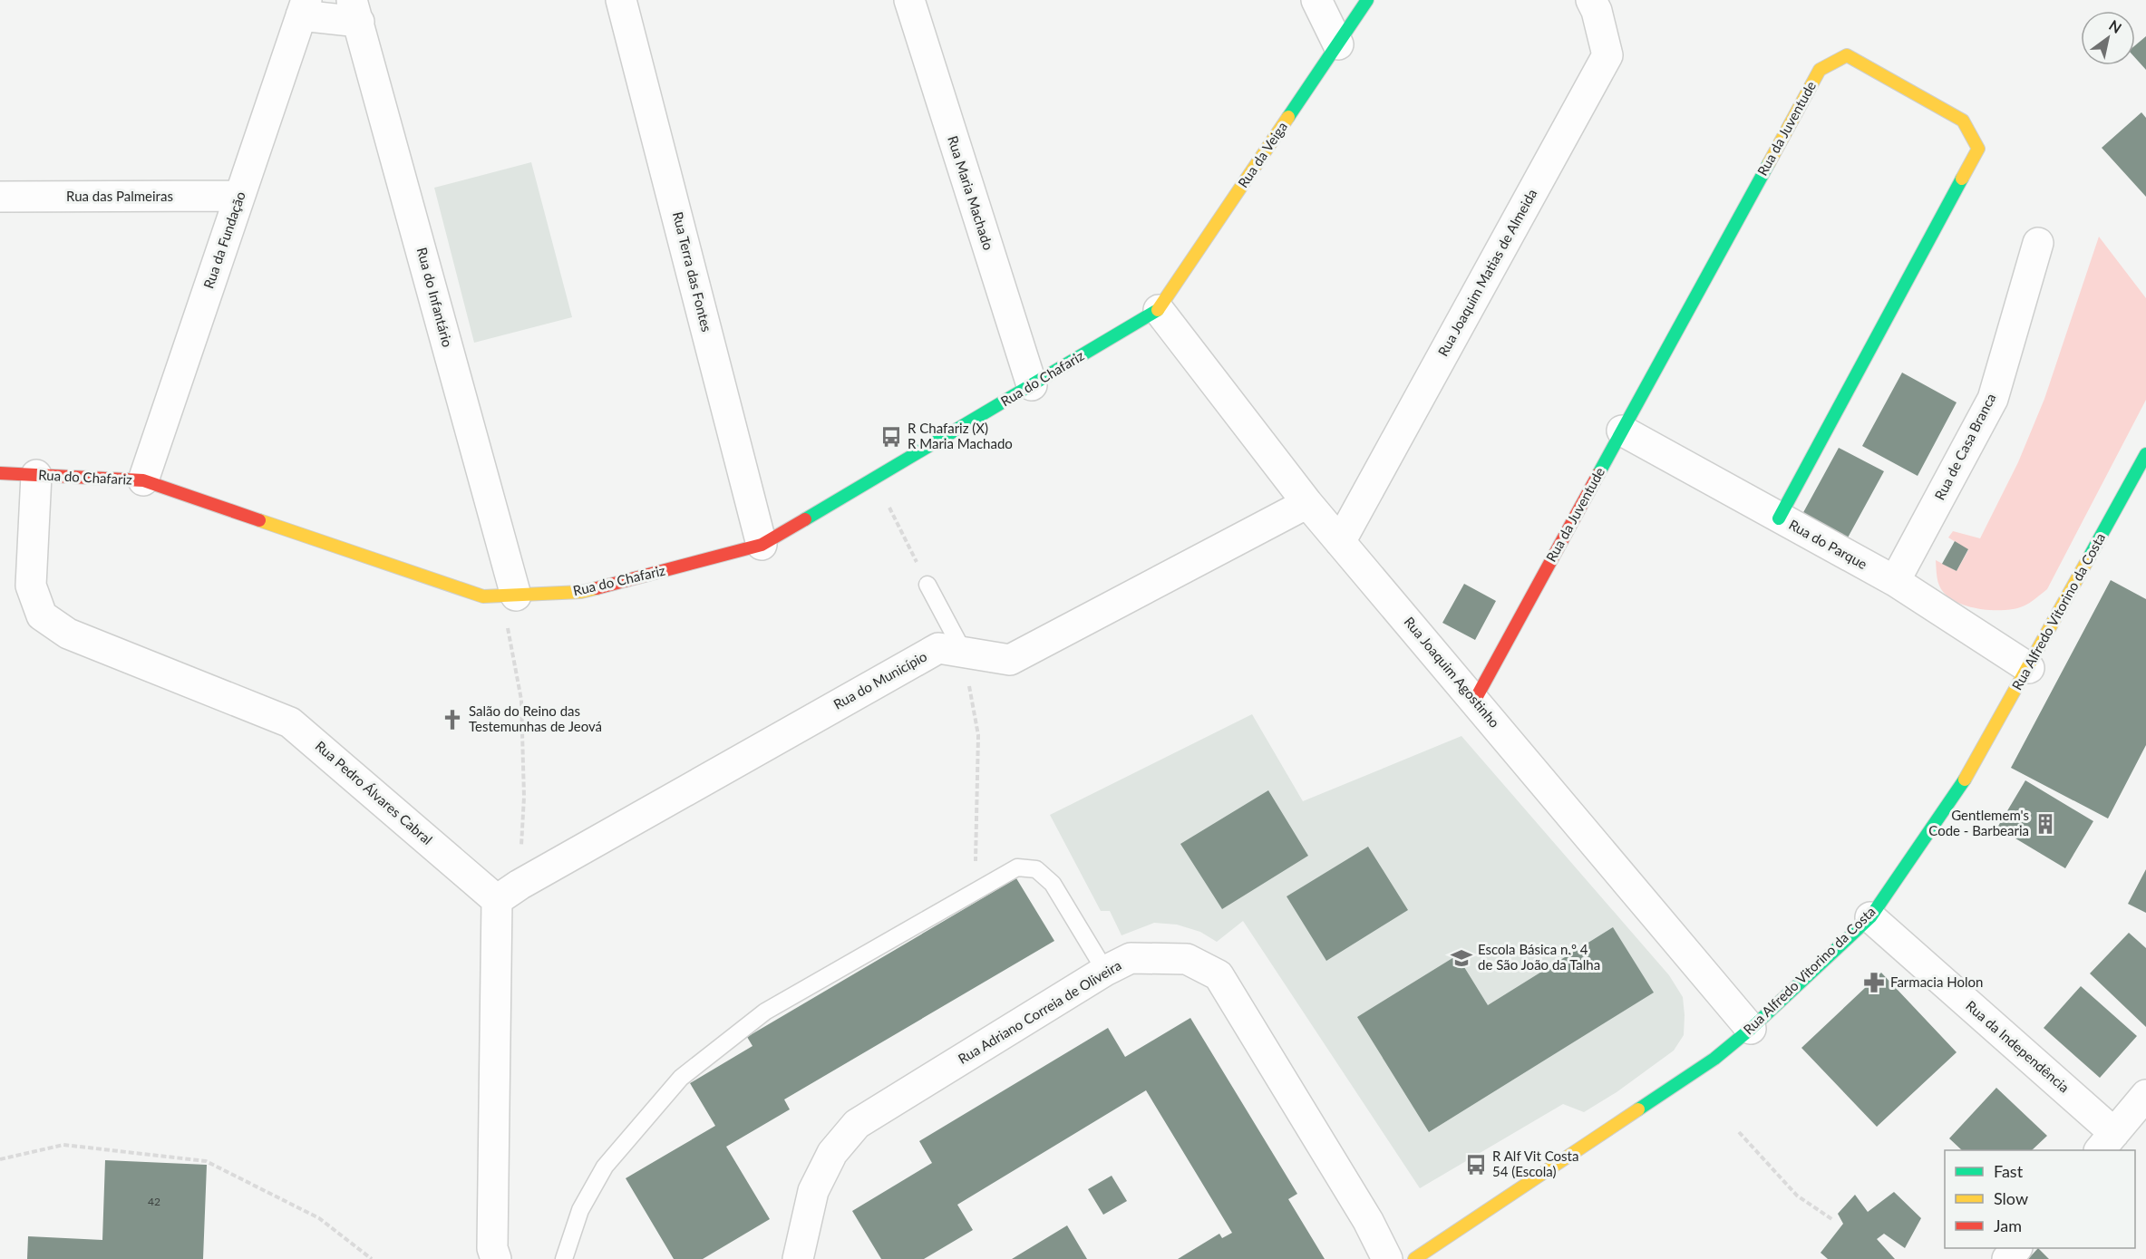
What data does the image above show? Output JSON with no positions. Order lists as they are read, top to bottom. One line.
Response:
{"streets":{"street":["Rua da Juventude","Rua da Veiga","Rua Maria Machado","Rua das Palmeiras","Rua da Fundação","Rua Terra das Fontes","Rua Joaquim Matias de Almeida","Rua do Infantário","Rua do Chafariz","Rua de Casa Branca","Rua do Parque","Rua Alfredo Vitorino da Costa","Rua Joaquim Agostinho","Rua do Município","Rua Pedro Álvares Cabral","Rua Adriano Correia de Oliveira","Rua da Independência"]},"crossings":[["Rua da Juventude","Rua do Parque"],["Rua da Juventude","Rua Joaquim Agostinho"],["Rua da Veiga","Rua do Chafariz"],["Rua da Veiga","Rua Joaquim Agostinho"],["Rua Maria Machado","Rua do Chafariz"],["Rua das Palmeiras","Rua da Fundação"],["Rua da Fundação","Rua do Chafariz"],["Rua Terra das Fontes","Rua do Chafariz"],["Rua Joaquim Matias de Almeida","Rua Joaquim Agostinho"],["Rua do Infantário","Rua do Chafariz"],["Rua do Chafariz","Rua Joaquim Agostinho"],["Rua do Chafariz","Rua Pedro Álvares Cabral"],["Rua de Casa Branca","Rua do Parque"],["Rua do Parque","Rua Alfredo Vitorino da Costa"],["Rua Alfredo Vitorino da Costa","Rua Joaquim Agostinho"],["Rua Alfredo Vitorino da Costa","Rua da Independência"],["Rua Joaquim Agostinho","Rua do Município"],["Rua do Município","Rua Pedro Álvares Cabral"]],"places":{"bus stop":["R Chafariz (X) R Maria Machado","R Alf Vit Costa 54 (Escola)"],"church":["Salão do Reino das Testemunhas de Jeová"],"building":["Gentlemem's Code - Barbearia"],"school or university":["Escola Básica n.º 4 de São João da Talha"],"pharmacy":["Farmacia Holon"]},"house_numbers":["42"],"legend":["Fast","Slow","Jam"],"north":"top right"}
